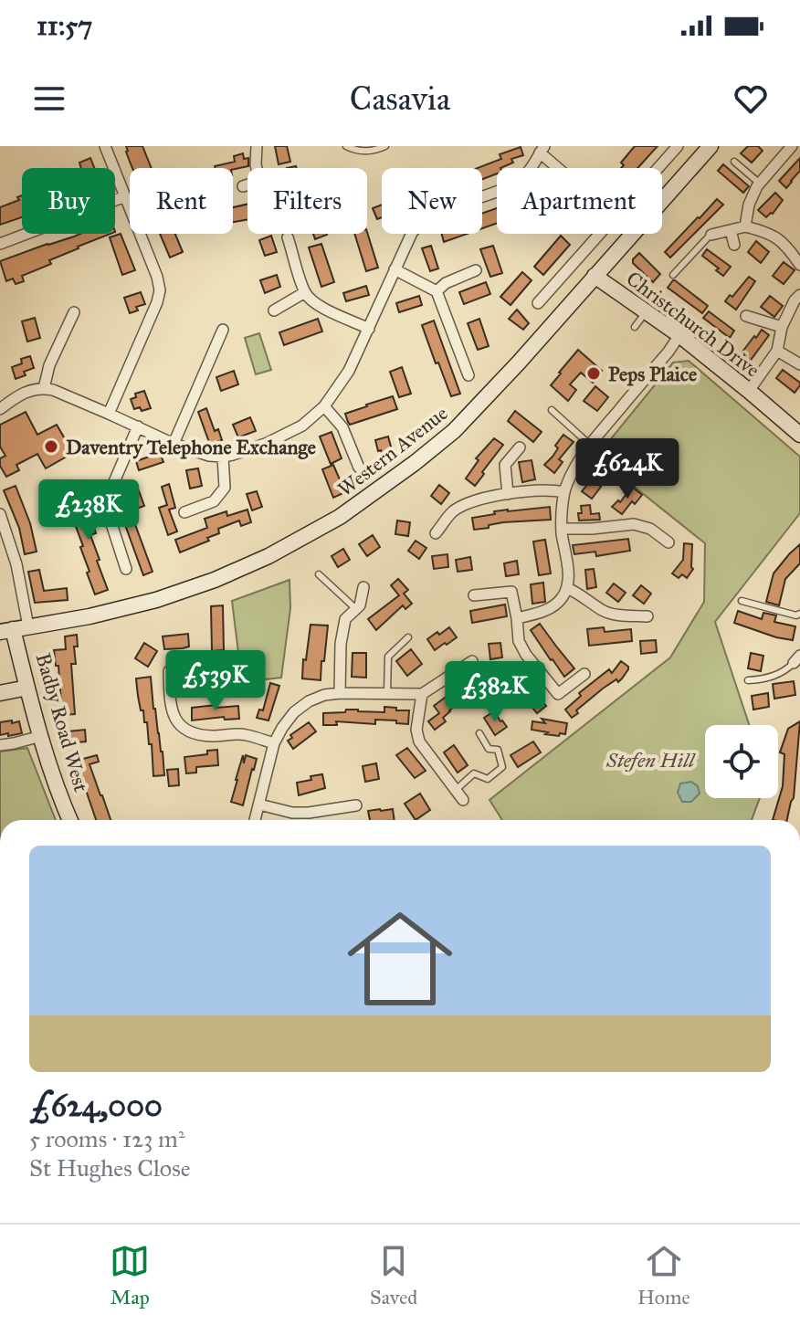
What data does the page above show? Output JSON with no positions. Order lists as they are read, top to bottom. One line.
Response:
{"streets":{"street":["Christchurch Drive","Western Avenue","Badby Road West"]},"crossings":[["Christchurch Drive","Western Avenue"],["Western Avenue","Badby Road West"]],"parks":["Stefen Hill"],"places":["Peps Plaice","Daventry Telephone Exchange"],"page":{"status":"11:57","header":"Casavia","chip":["Buy","Rent","Filters","New","Apartment"],"price":["£624K","£238K","£539K","£382K"],"list":[{"name":"£624,000","note":"5 rooms · 123 m² · St Hughes Close"}],"tabs":["Map","Saved","Home"]}}
